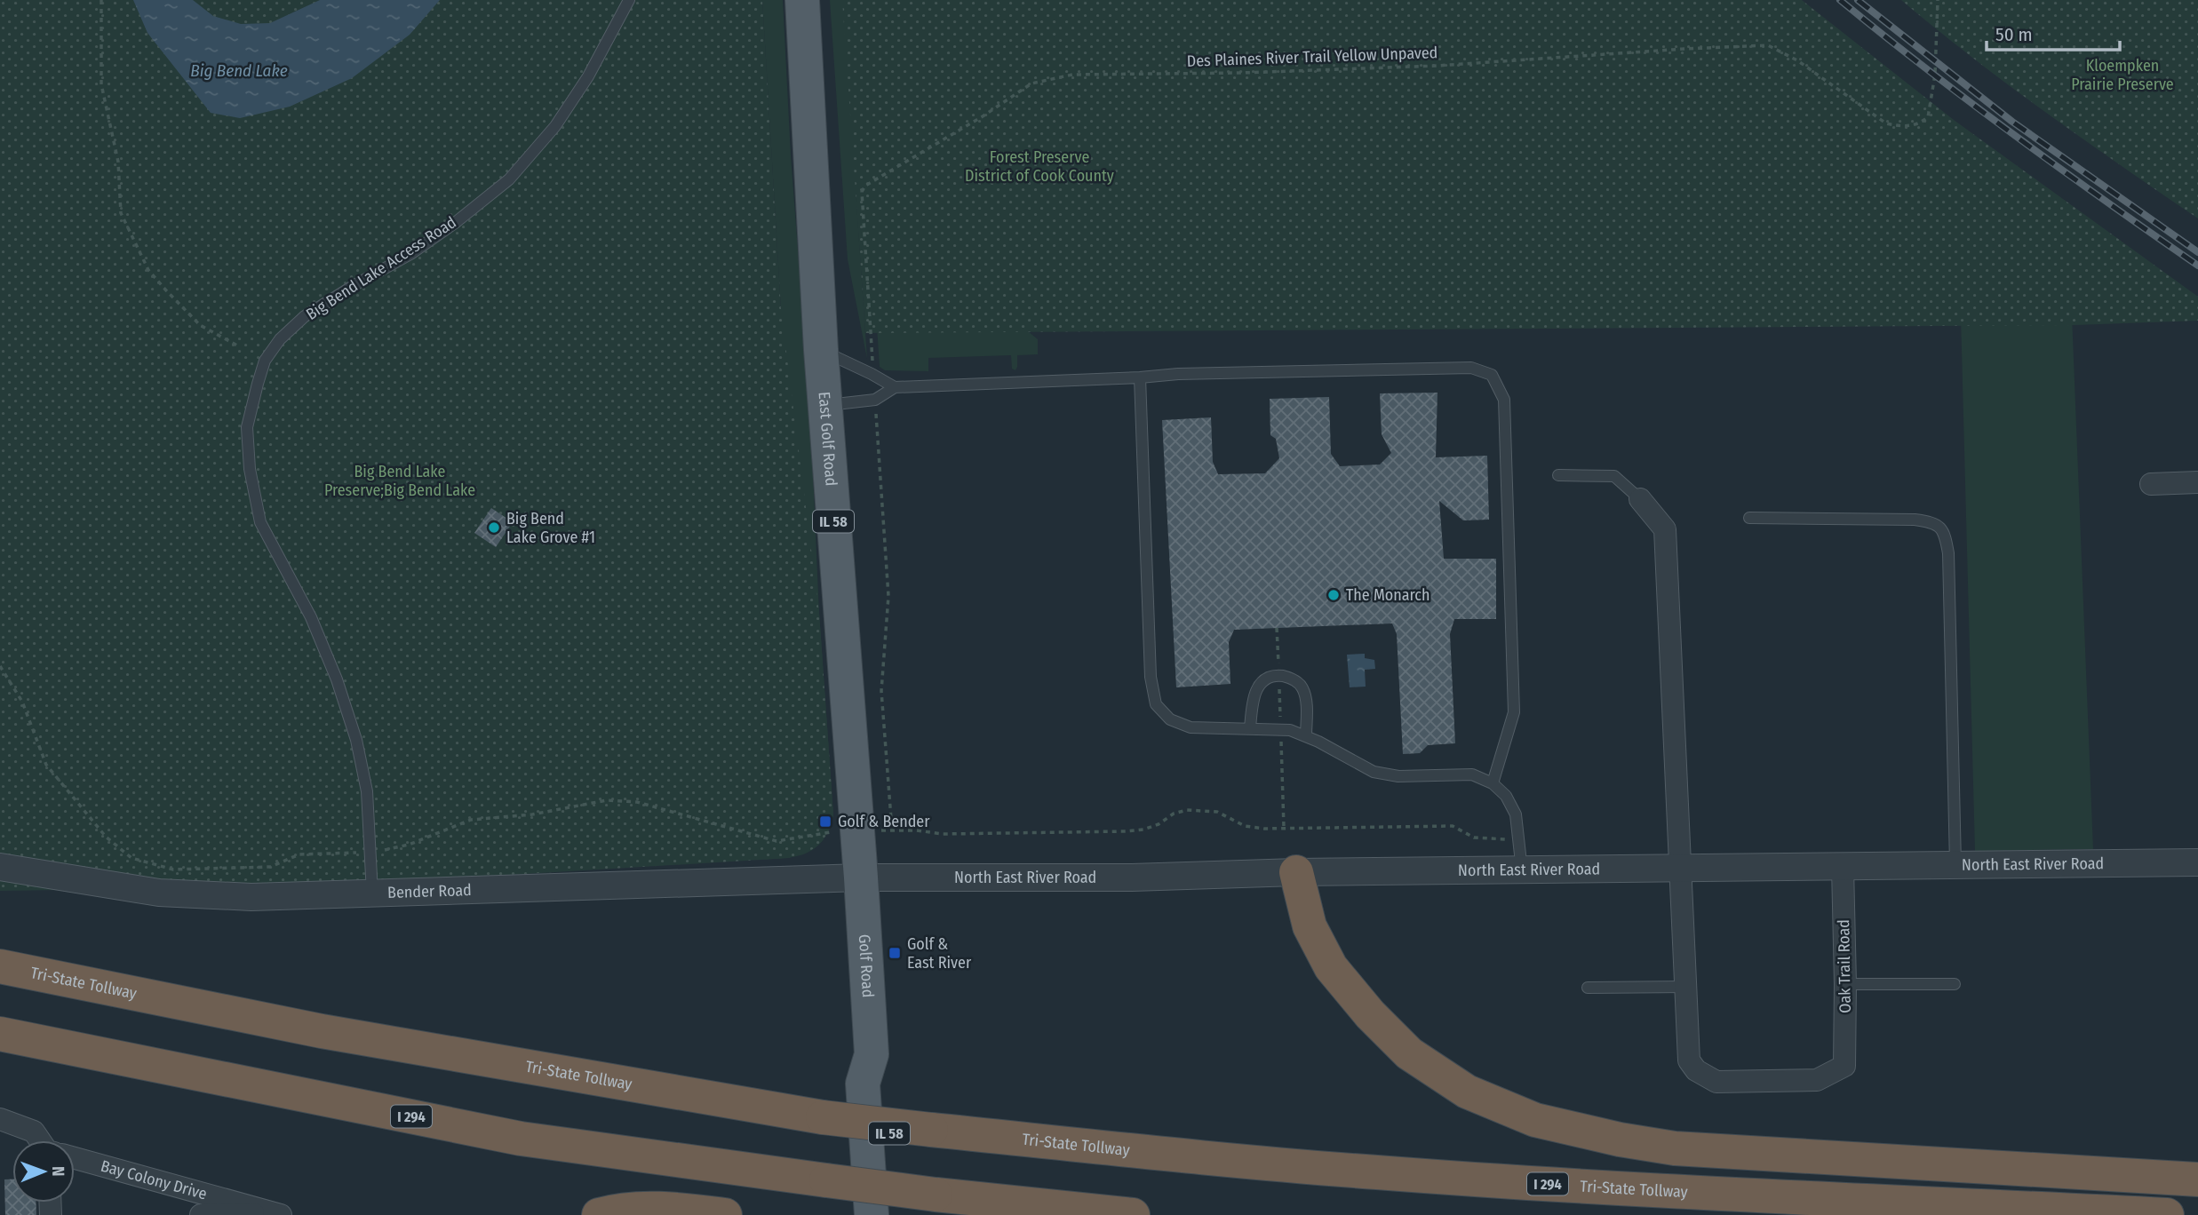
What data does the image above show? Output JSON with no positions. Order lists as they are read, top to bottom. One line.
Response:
{"streets":{"highway":["Tri-State Tollway","I 294"],"main road":["East Golf Road","IL 58","Golf Road"],"street":["North East River Road","Bender Road","Oak Trail Road","Bay Colony Drive"],"lane":["Big Bend Lake Access Road"],"path":["Des Plaines River Trail Yellow Unpaved"]},"crossings":[["Big Bend Lake Access Road","Bender Road"],["East Golf Road","North East River Road"],["East Golf Road","Bender Road"],["East Golf Road","Golf Road"],["North East River Road","Bender Road"],["North East River Road","Golf Road"],["North East River Road","Oak Trail Road"],["Bender Road","Golf Road"]],"water":["Big Bend Lake"],"parks":["Kloempken Prairie Preserve","Forest Preserve District of Cook County","Big Bend Lake Preserve;Big Bend Lake"],"places":{"other":["Big Bend Lake Grove #1","The Monarch"],"transit":["Golf & Bender","Golf & East River"]},"scale_bar":"50 m","north":"right"}
